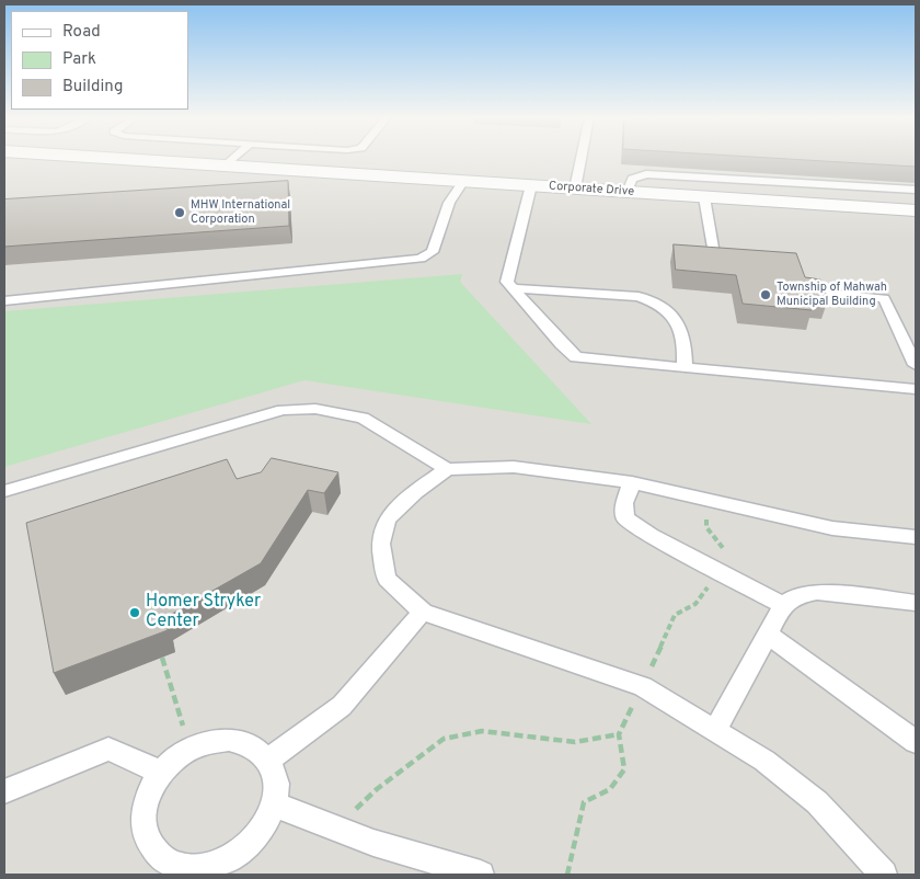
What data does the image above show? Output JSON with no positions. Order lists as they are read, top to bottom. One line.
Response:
{"streets":{"street":["Corporate Drive"]},"places":["MHW International Corporation","Township of Mahwah Municipal Building","Homer Stryker Center"],"legend":["Road","Park","Building"]}
